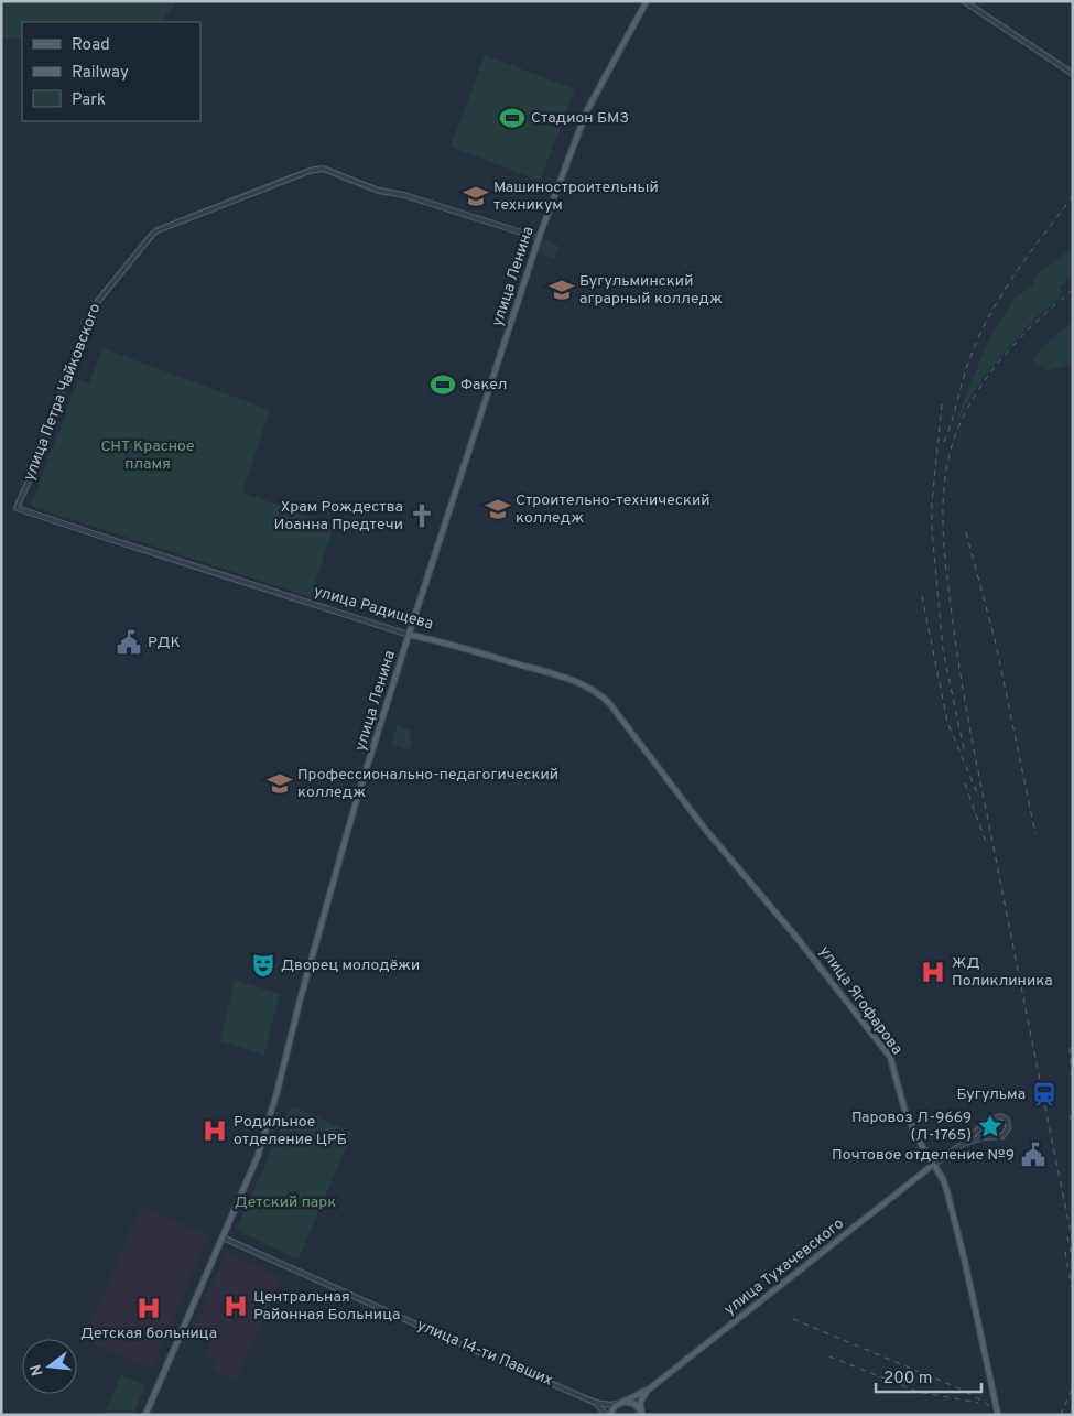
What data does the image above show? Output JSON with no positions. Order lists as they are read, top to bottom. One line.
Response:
{"streets":{"main road":["улица Ленина","улица Радищева","улица Ягофарова","улица Тухачевского"],"street":["улица Петра Чайковского","улица 14-ти Павших"]},"crossings":[["улица Ленина","улица Петра Чайковского"],["улица Ленина","улица Радищева"],["улица Ленина","улица 14-ти Павших"],["улица Петра Чайковского","улица Радищева"],["улица Радищева","улица Ягофарова"],["улица Ягофарова","улица Тухачевского"]],"parks":["СНТ Красное пламя","Детский парк"],"places":{"sports":["Стадион БМЗ","Факел"],"school or university":["Машиностроительный техникум","Бугульминский аграрный колледж","Строительно-технический колледж","Профессионально-педагогический колледж"],"church":["Храм Рождества Иоанна Предтечи"],"public building":["РДК","Почтовое отделение №9"],"theatre":["Дворец молодёжи"],"hospital":["ЖД Поликлиника","Родильное отделение ЦРБ","Центральная Районная Больница","Детская больница"],"station":["Бугульма"],"place":["Паровоз Л-9669 (Л-1765)"]},"legend":["Road","Railway","Park"],"scale_bar":"200 m","north":"left"}
